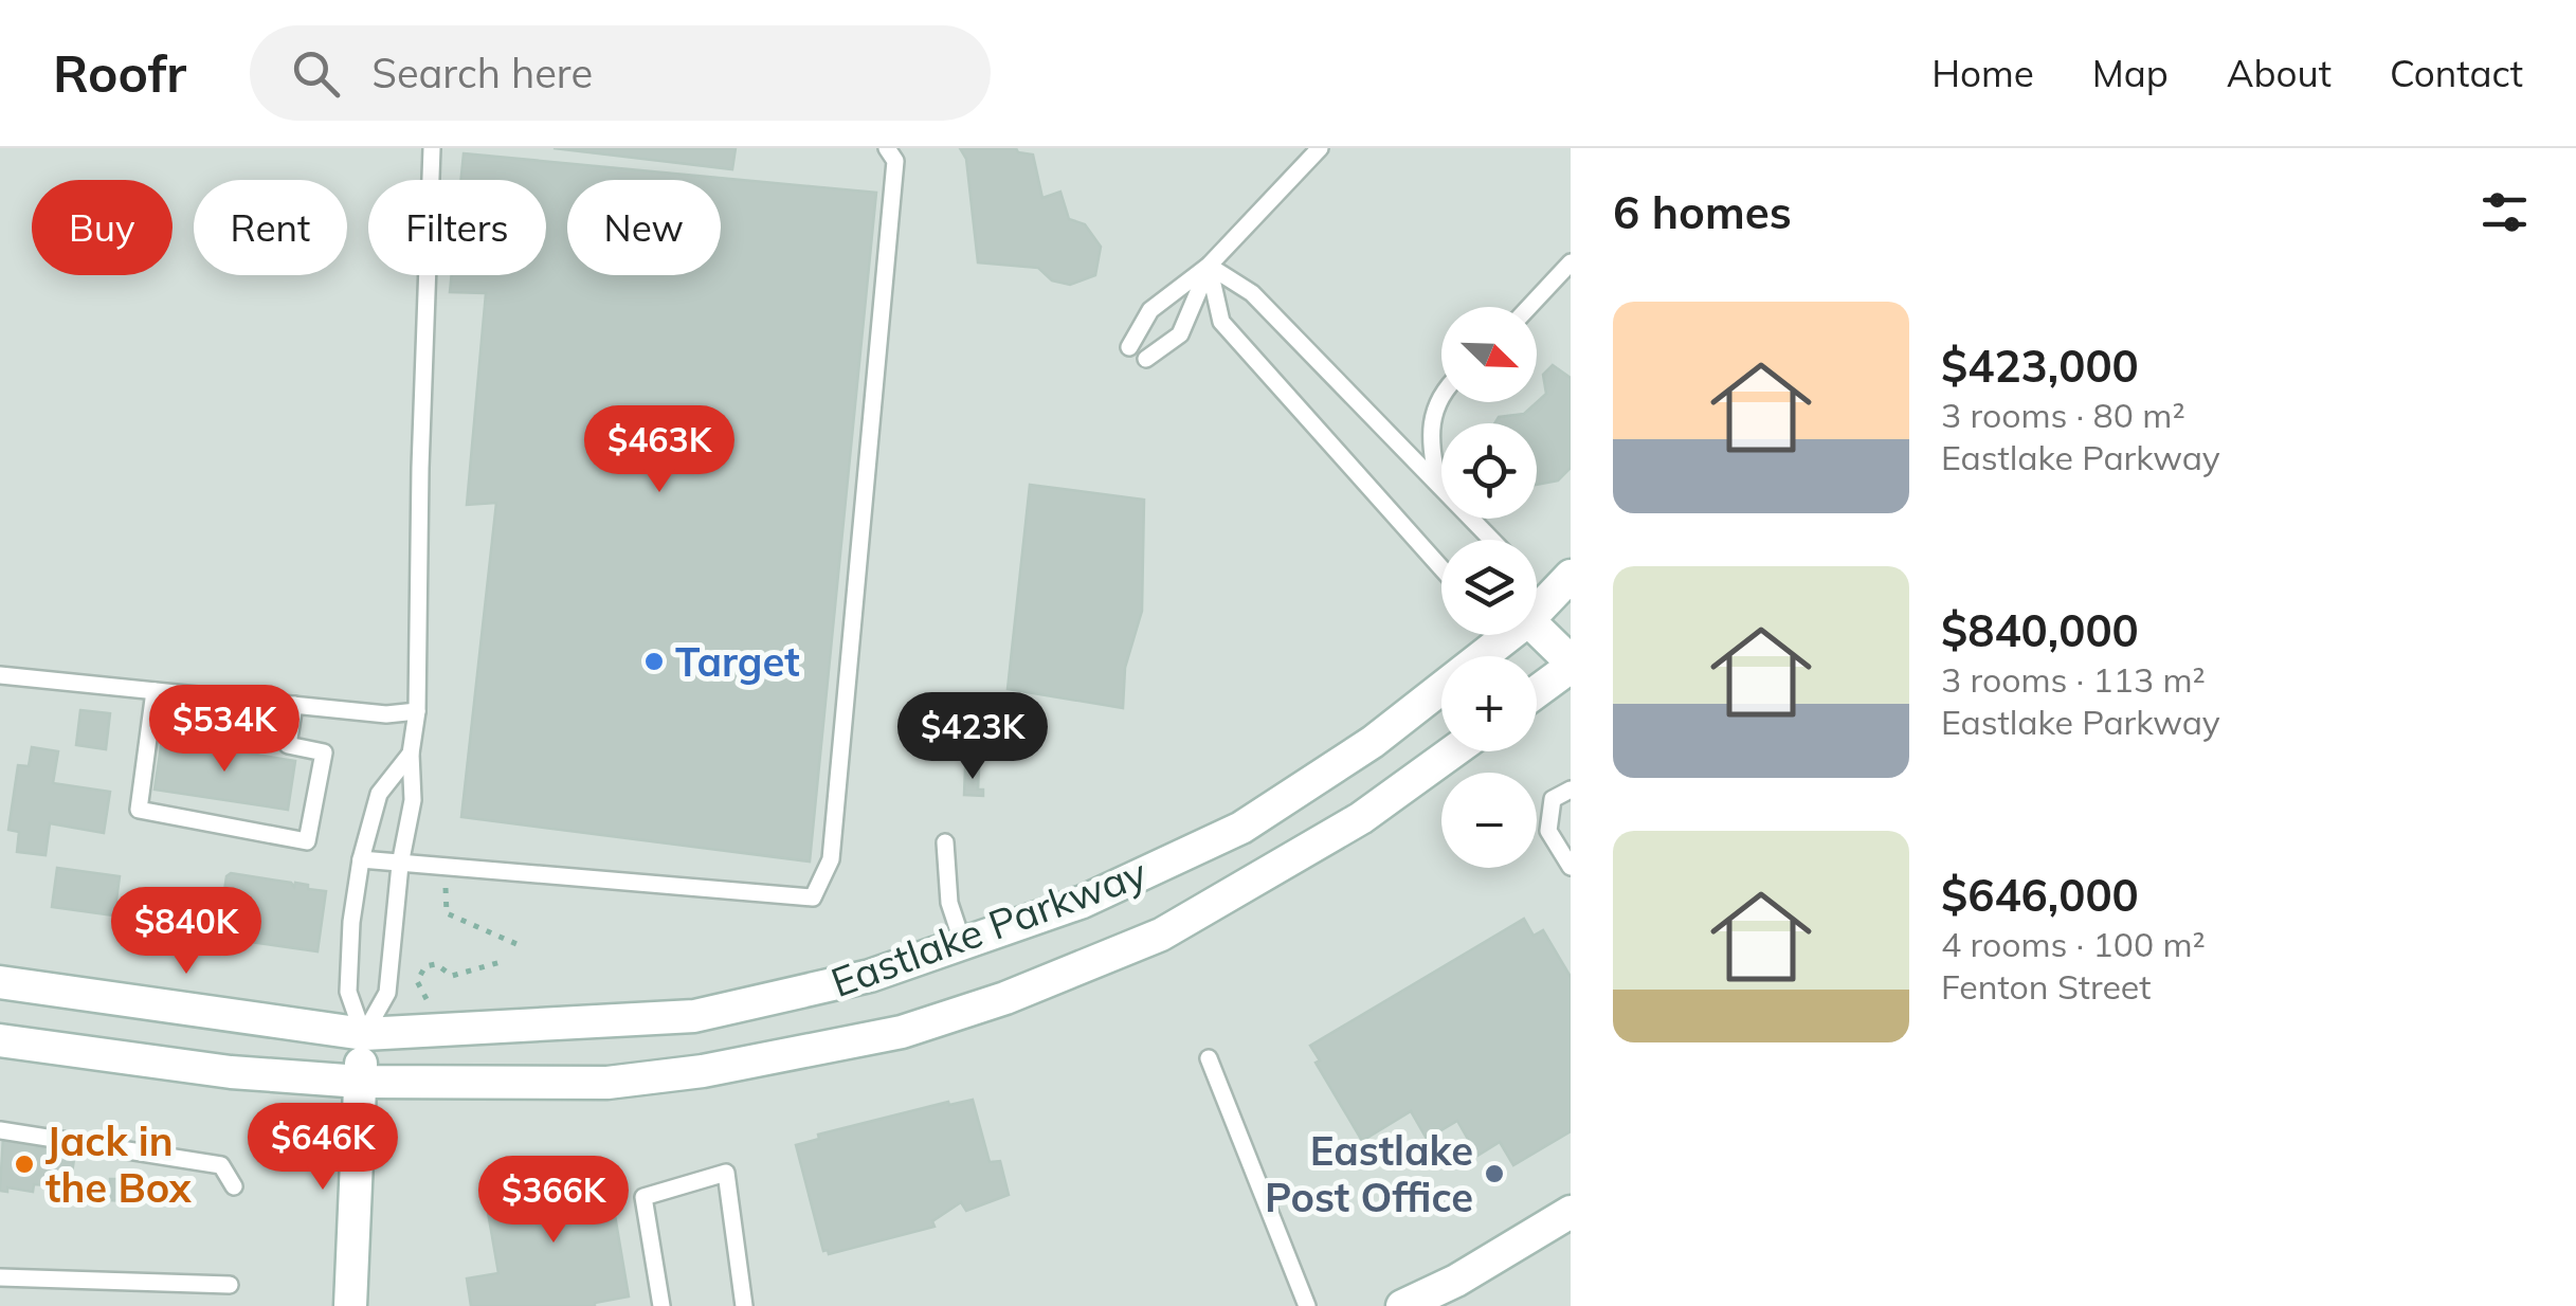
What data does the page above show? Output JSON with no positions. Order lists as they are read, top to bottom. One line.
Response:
{"streets":{"main road":["Eastlake Parkway"]},"places":["Target","Jack in the Box","Eastlake Post Office"],"north":"bottom right","page":{"header":"Roofr","search":"Search here","nav":["Home","Map","About","Contact"],"heading":"6 homes","chip":["Buy","Rent","Filters","New"],"list":[{"name":"$423,000","note":"3 rooms · 80 m² · Eastlake Parkway"},{"name":"$840,000","note":"3 rooms · 113 m² · Eastlake Parkway"},{"name":"$646,000","note":"4 rooms · 100 m² · Fenton Street"}],"map_buttons":["+","−"],"price":["$463K","$534K","$423K","$840K","$646K","$366K"]}}
